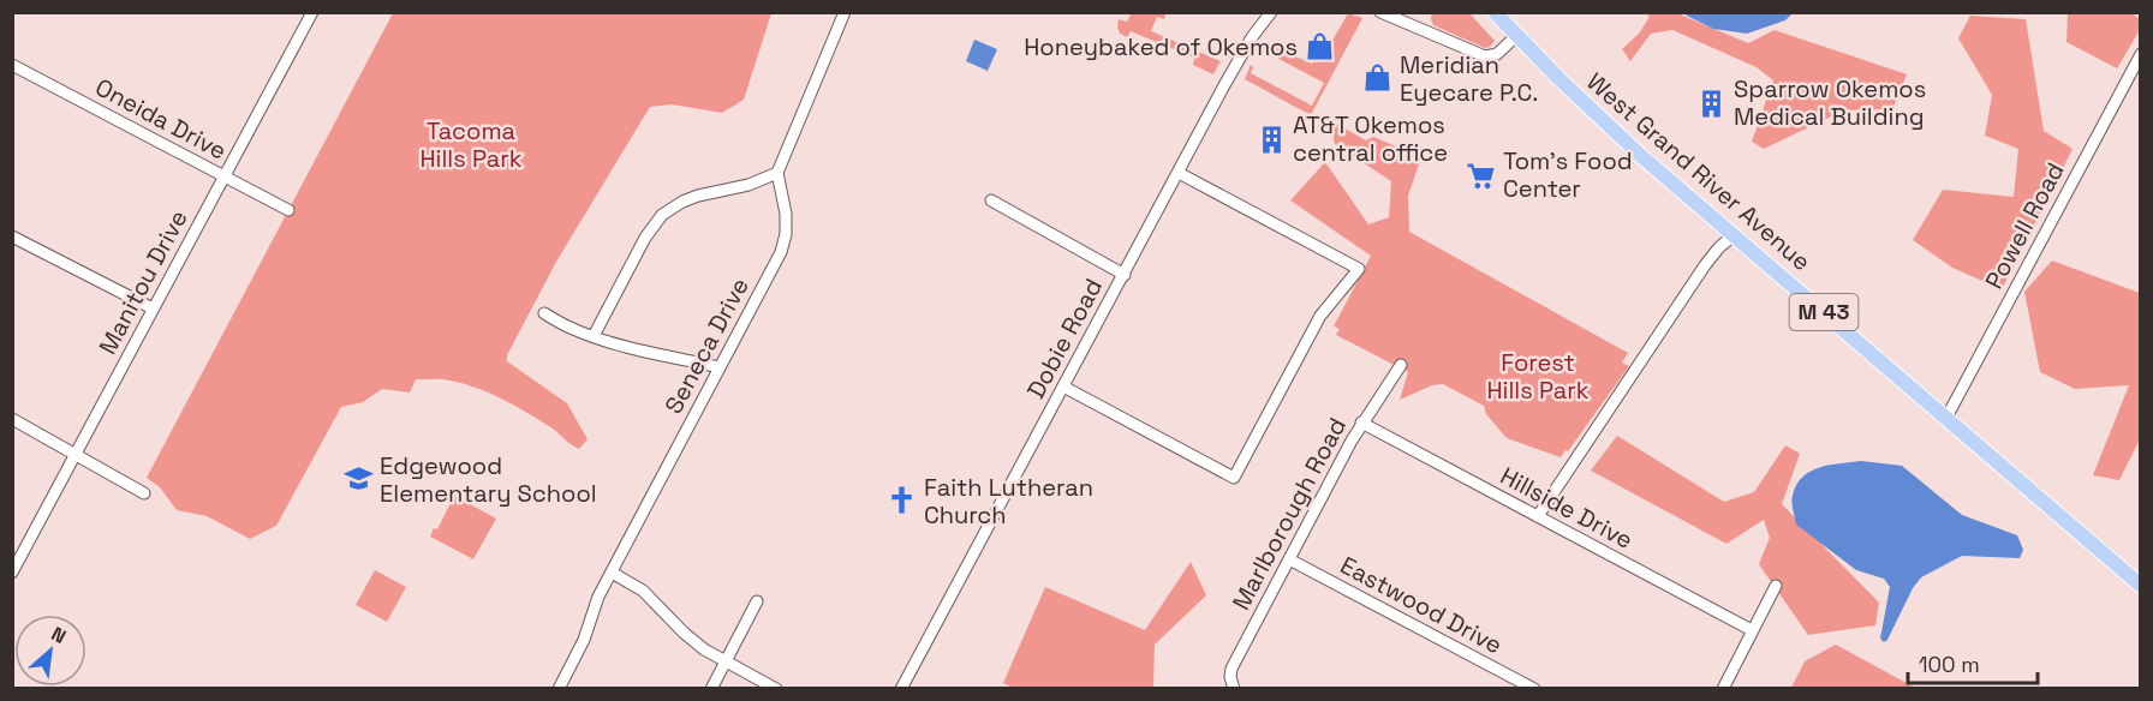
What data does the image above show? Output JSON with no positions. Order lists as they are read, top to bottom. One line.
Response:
{"streets":{"main road":["West Grand River Avenue","M 43"],"street":["Oneida Drive","Powell Road","Manitou Drive","Dobie Road","Seneca Drive","Hillside Drive","Marlborough Road","Eastwood Drive"]},"crossings":[["Oneida Drive","Manitou Drive"],["West Grand River Avenue","Powell Road"],["Hillside Drive","Marlborough Road"],["Marlborough Road","Eastwood Drive"]],"parks":["Tacoma Hills Park","Forest Hills Park"],"places":{"shop":["Honeybaked of Okemos","Meridian Eyecare P.C."],"building":["Sparrow Okemos Medical Building","AT&T Okemos central office"],"supermarket":["Tom's Food Center"],"school or university":["Edgewood Elementary School"],"church":["Faith Lutheran Church"]},"scale_bar":"100 m","north":"top right"}
